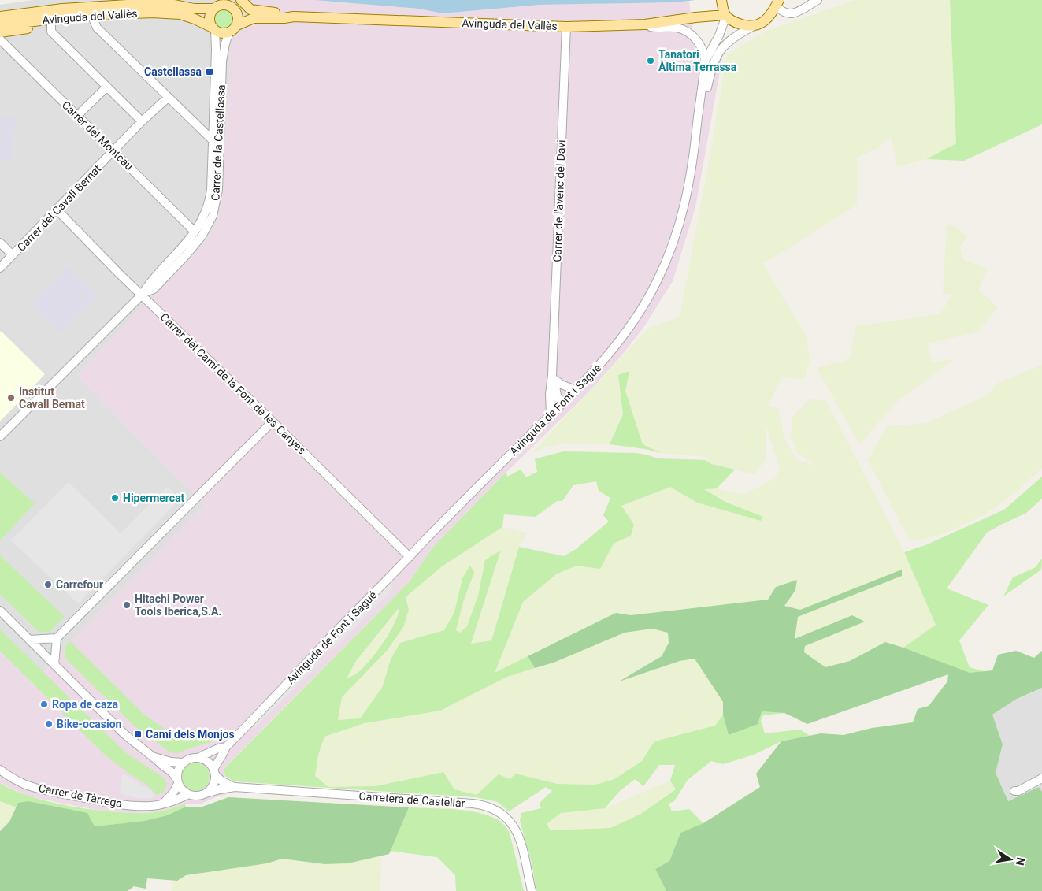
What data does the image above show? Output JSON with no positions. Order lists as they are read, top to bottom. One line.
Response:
{"streets":{"main road":["Avinguda del Vallès"],"street":["Carrer del Montcau","Carrer de la Castellassa","Carrer de l'avenc del Davi","Carrer del Cavall Bernat","Carrer del Camí de la Font de les Canyes","Avinguda de Font i Sagué","Carrer de Tàrrega","Carretera de Castellar"]},"crossings":[["Avinguda del Vallès","Carrer de la Castellassa"],["Avinguda del Vallès","Carrer de l'avenc del Davi"],["Avinguda del Vallès","Carrer del Cavall Bernat"],["Avinguda del Vallès","Avinguda de Font i Sagué"],["Carrer del Montcau","Carrer de la Castellassa"],["Carrer del Montcau","Carrer del Cavall Bernat"],["Carrer de la Castellassa","Carrer del Camí de la Font de les Canyes"],["Carrer de l'avenc del Davi","Avinguda de Font i Sagué"],["Carrer del Cavall Bernat","Carrer del Camí de la Font de les Canyes"],["Carrer del Camí de la Font de les Canyes","Avinguda de Font i Sagué"],["Avinguda de Font i Sagué","Carrer de Tàrrega"],["Avinguda de Font i Sagué","Carretera de Castellar"],["Carrer de Tàrrega","Carretera de Castellar"]],"places":{"other":["Tanatori Àltima Terrassa","Institut Cavall Bernat","Hipermercat","Carrefour","Hitachi Power Tools Iberica,S.A.","Ropa de caza","Bike-ocasion"],"transit":["Castellassa","Camí dels Monjos"]},"north":"right"}
